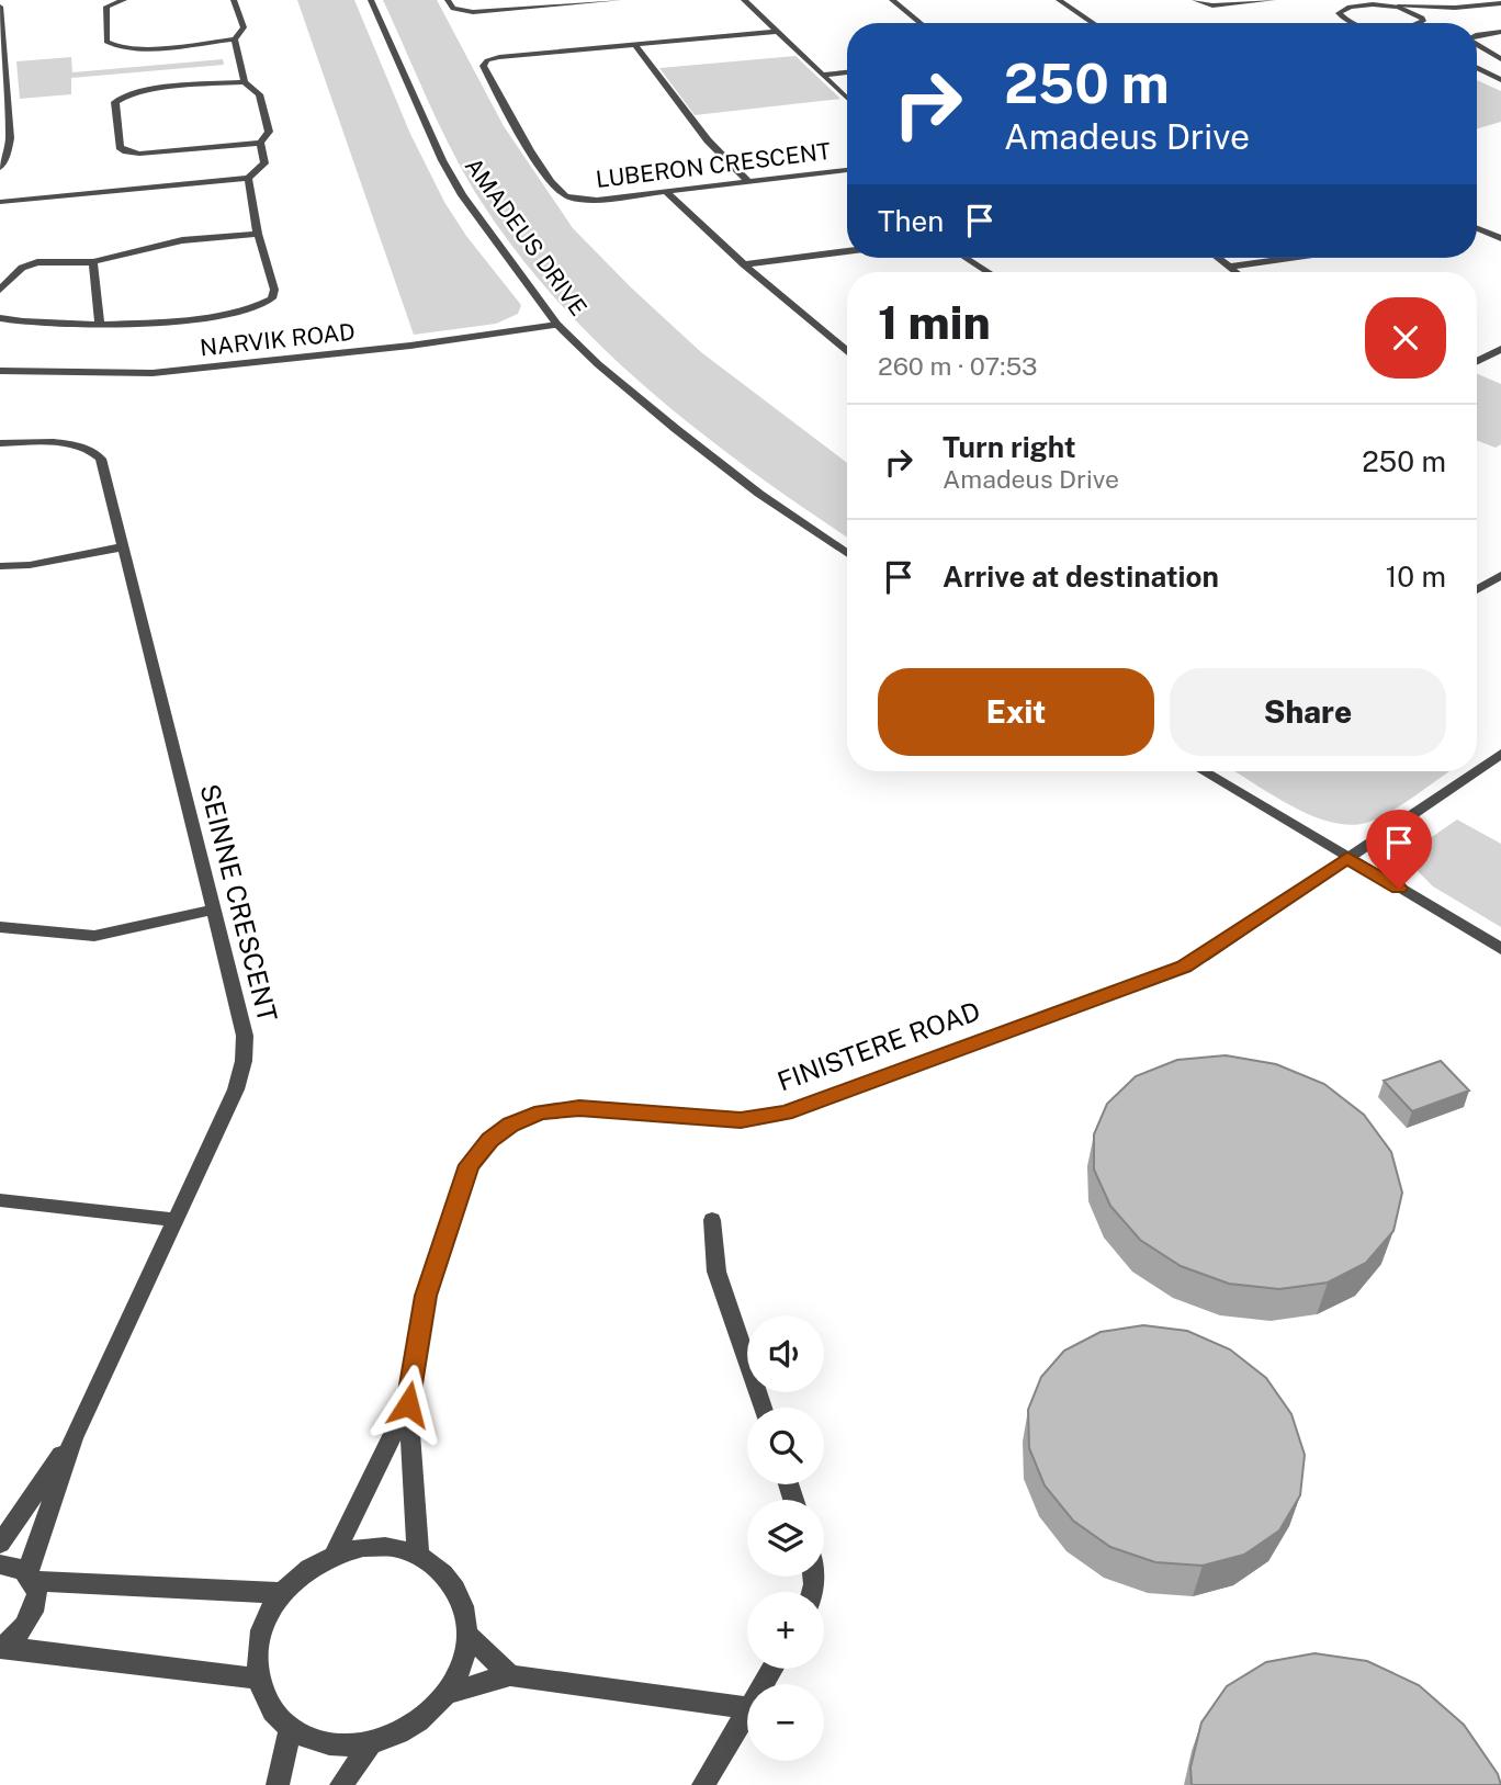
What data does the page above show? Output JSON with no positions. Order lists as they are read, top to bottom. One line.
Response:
{"streets":{"street":["LUBERON CRESCENT","AMADEUS DRIVE","NARVIK ROAD","SEINNE CRESCENT","FINISTERE ROAD"]},"crossings":[["AMADEUS DRIVE","NARVIK ROAD"]],"page":{"turn":["250 m","Amadeus Drive"],"then":"Then","heading":["1 min","260 m · 07:53"],"list":[{"name":"Turn right","note":"Amadeus Drive","value":"250 m"},{"name":"Arrive at destination","value":"10 m"}],"buttons":["Exit","Share"],"map_buttons":["+","−"]}}
